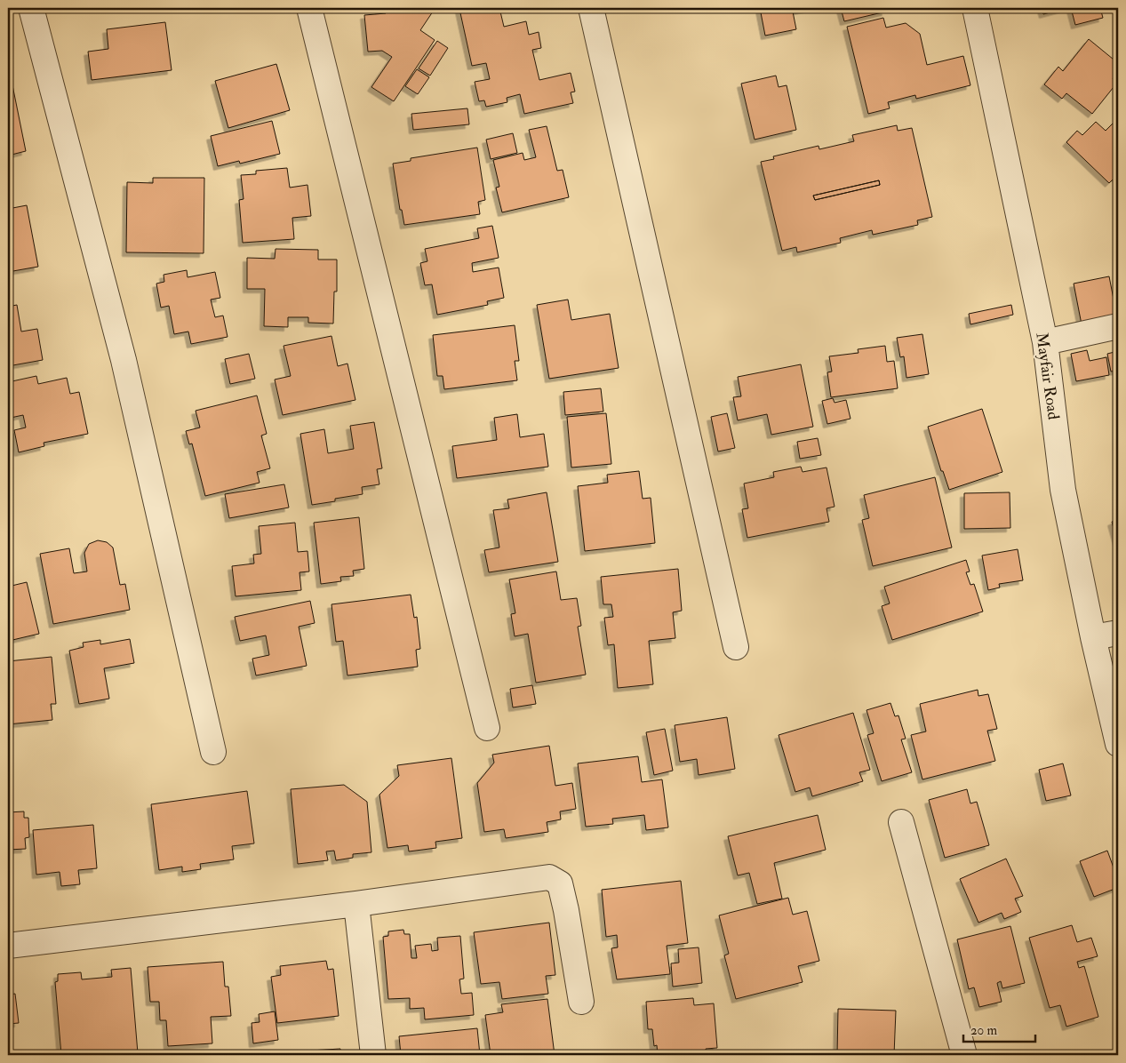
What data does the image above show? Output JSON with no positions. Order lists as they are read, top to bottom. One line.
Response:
{"streets":{"street":["Mayfair Road"]},"scale_bar":"20 m"}
